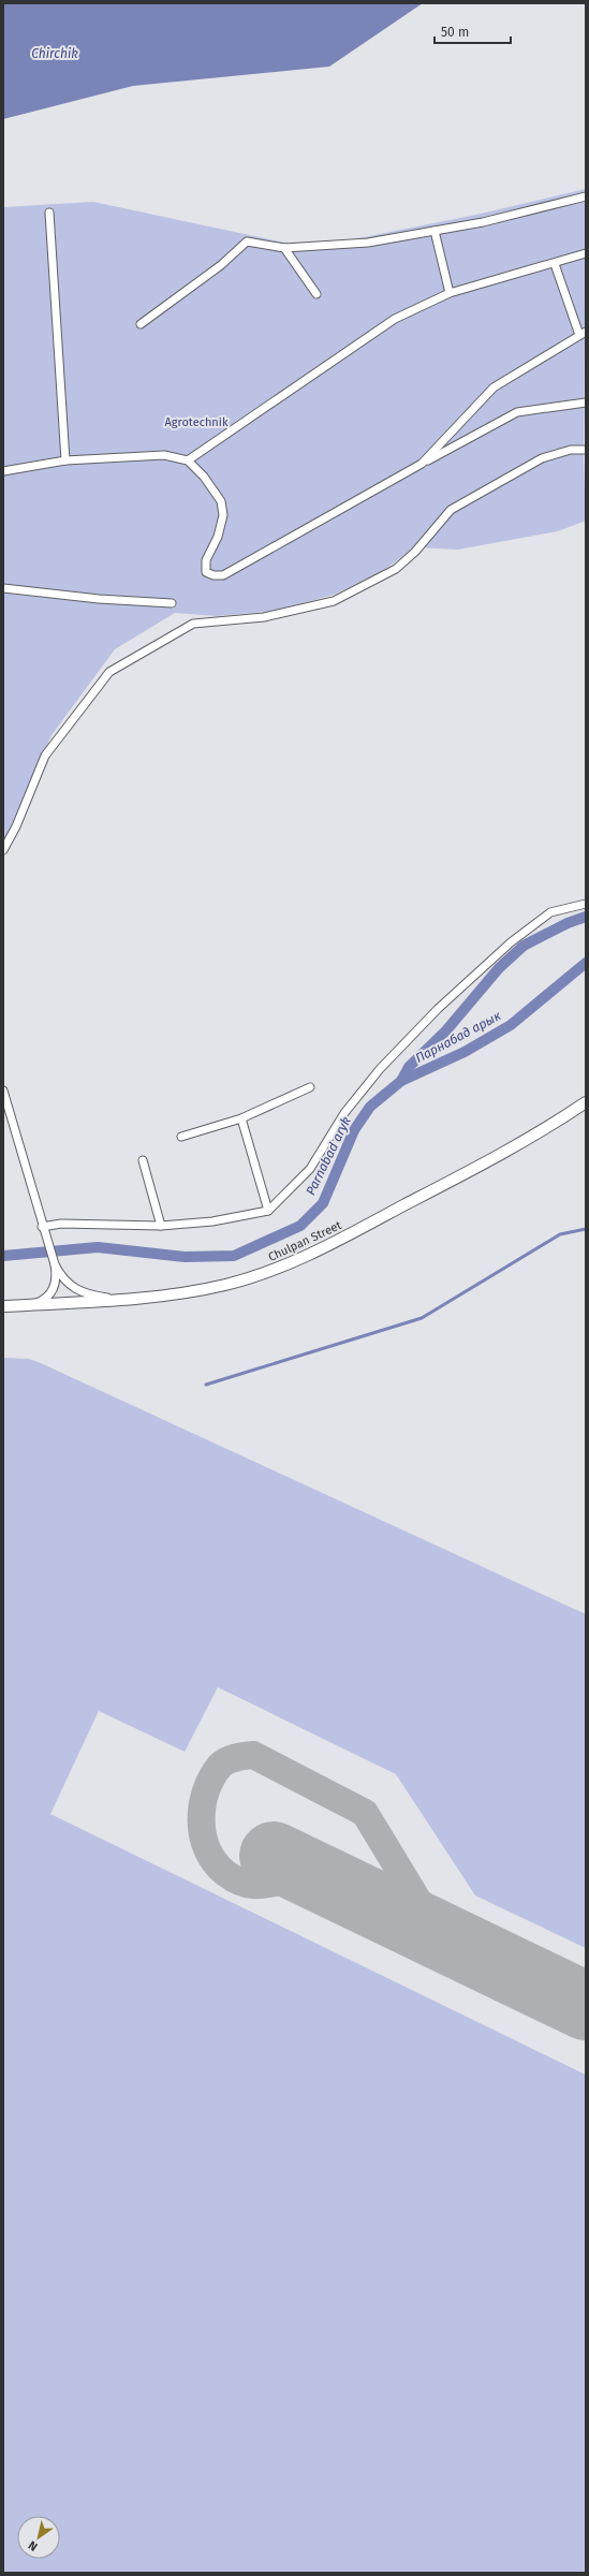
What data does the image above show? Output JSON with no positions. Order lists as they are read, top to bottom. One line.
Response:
{"streets":{"main road":["Chulpan Street"]},"water":["Chirchik","Парнабад арык","Parnabad aryk"],"parks":["Agrotechnik"],"scale_bar":"50 m","north":"bottom left"}
